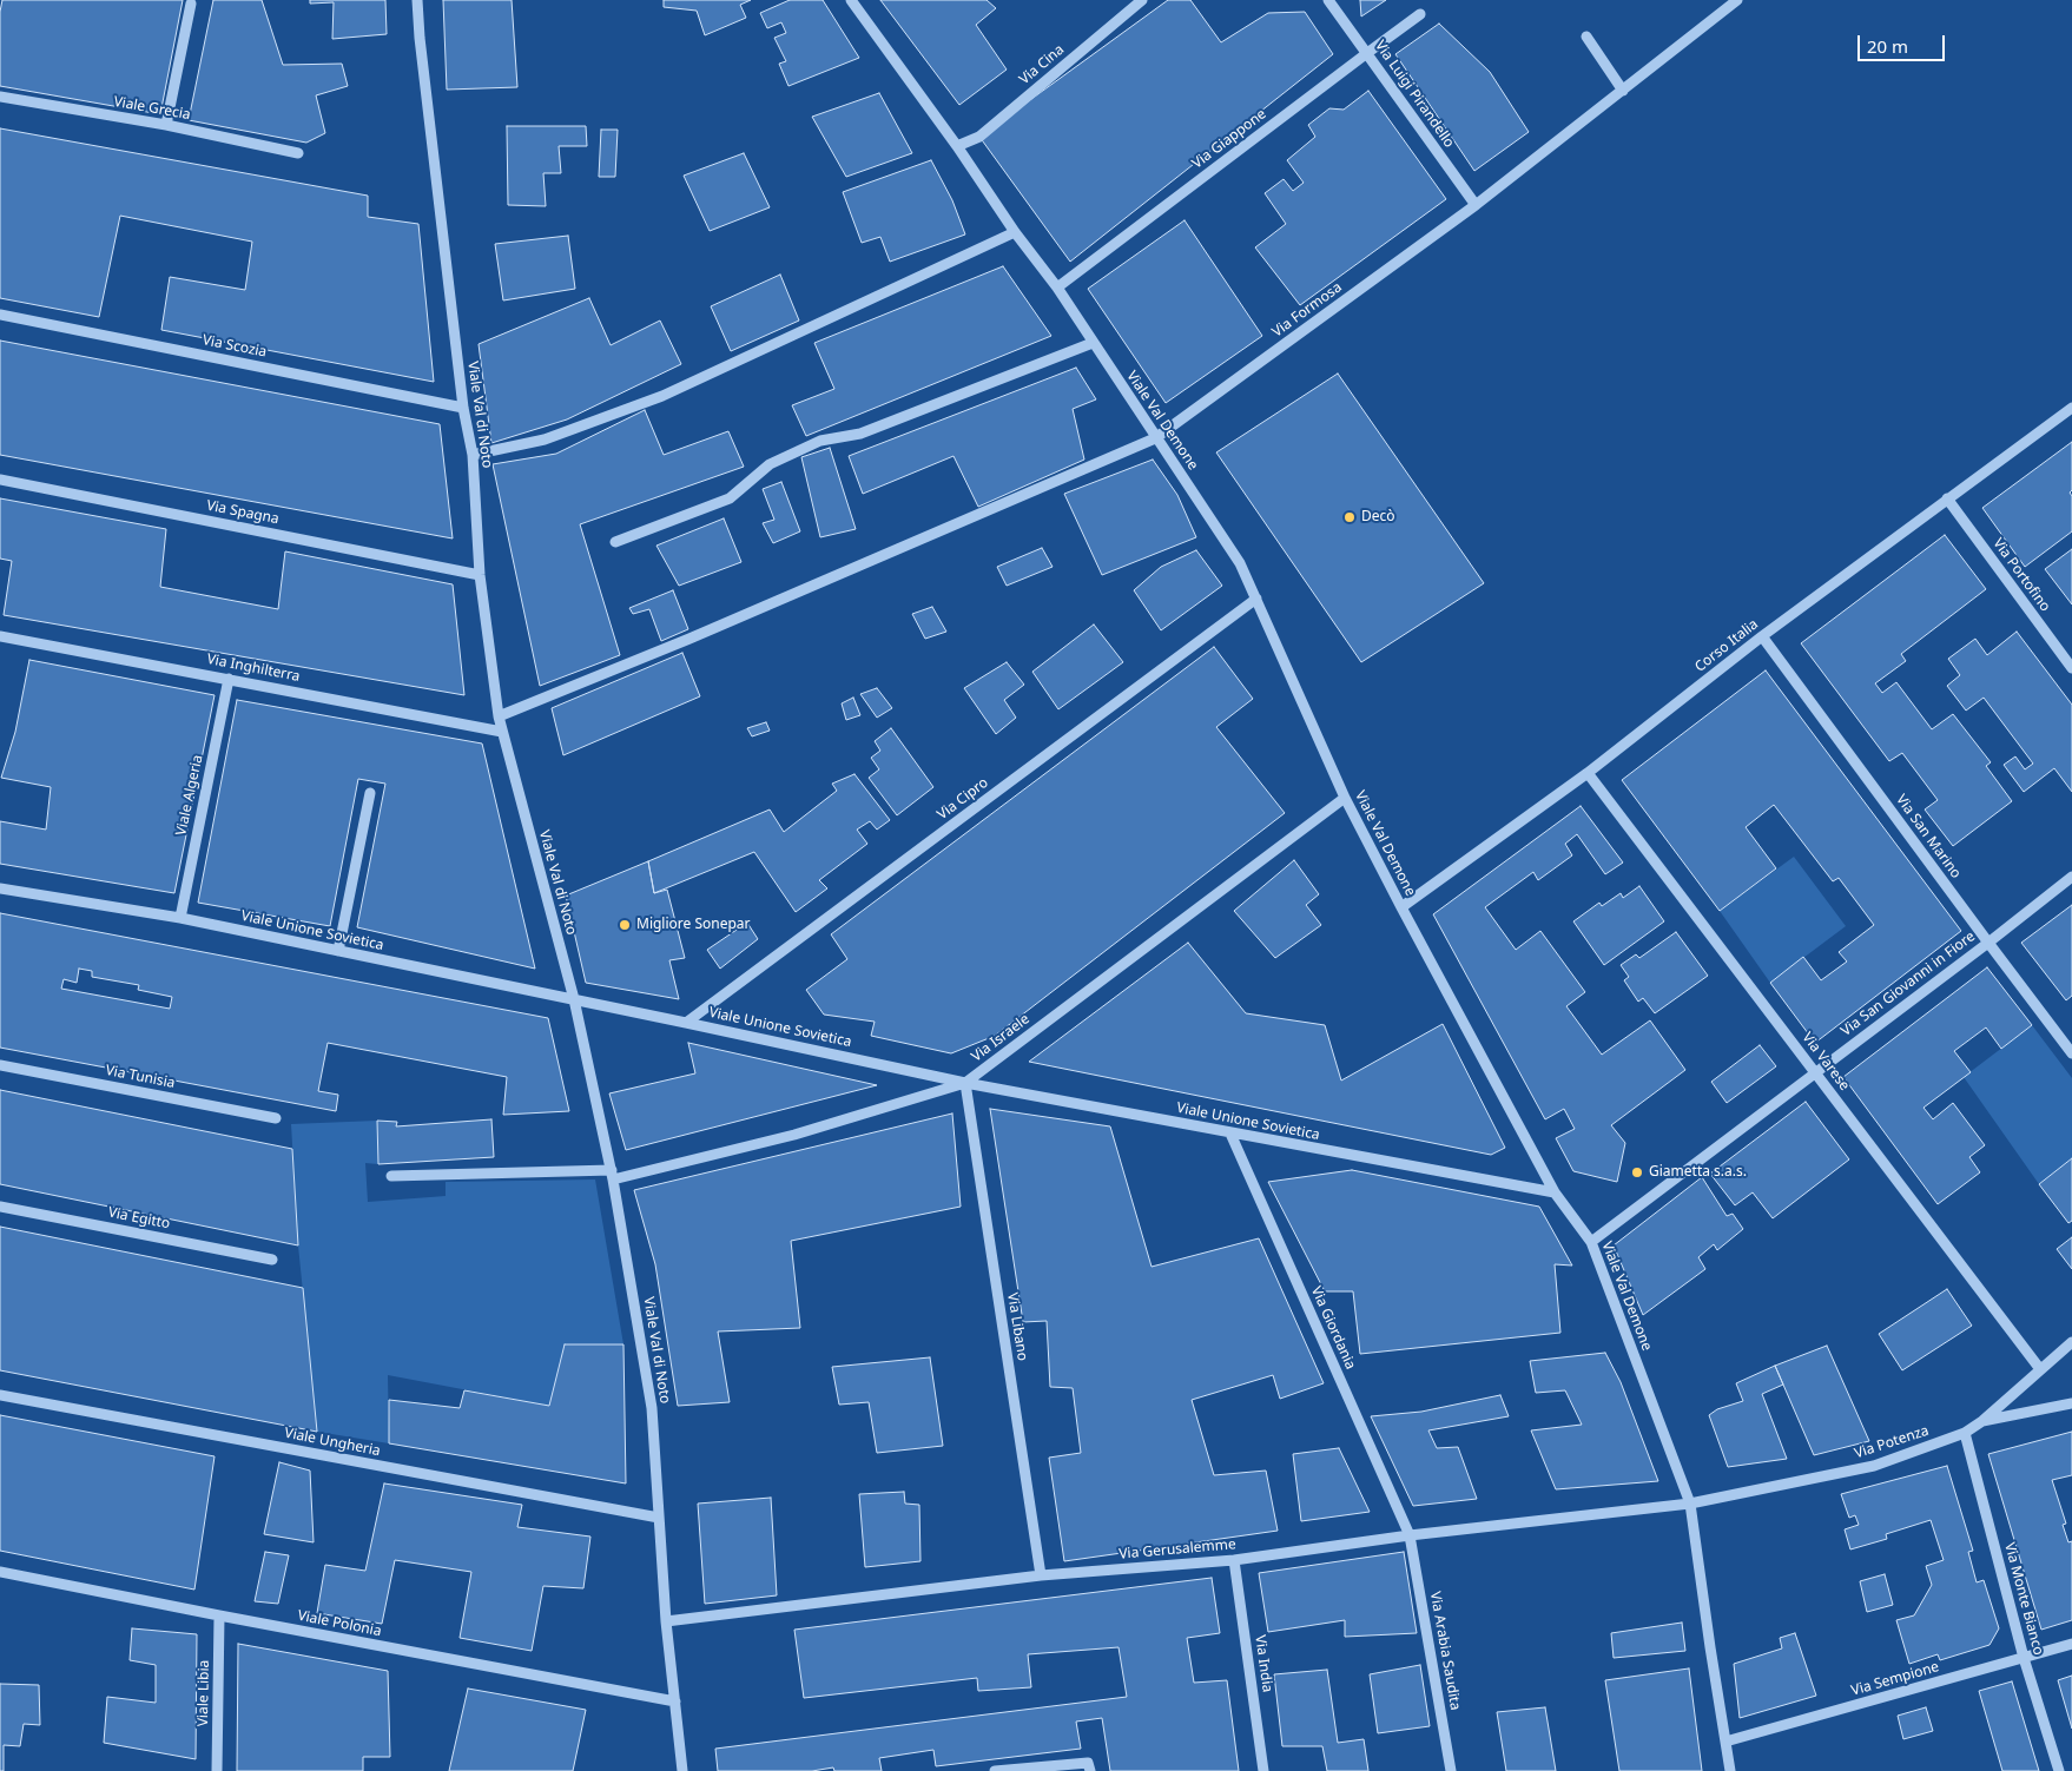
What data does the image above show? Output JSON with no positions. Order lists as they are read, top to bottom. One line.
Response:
{"streets":{"street":["Via Cina","Via Luigi Pirandello","Viale Grecia","Via Giappone","Via Formosa","Via Scozia","Viale Val di Noto","Viale Val Demone","Via Spagna","Via Portofino","Corso Italia","Via Inghilterra","Viale Algeria","Via Cipro","Via San Marino","Viale Unione Sovietica","Via San Giovanni in Fiore","Via Israele","Via Varese","Via Tunisia","Via Egitto","Via Libano","Via Giordania","Viale Ungheria","Via Potenza","Via Gerusalemme","Via Monte Bianco","Viale Polonia","Via Arabia Saudita","Via India","Via Sempione","Viale Libia"]},"crossings":[["Via Cina","Viale Val Demone"],["Via Luigi Pirandello","Via Giappone"],["Via Luigi Pirandello","Via Formosa"],["Via Giappone","Viale Val Demone"],["Via Formosa","Viale Val di Noto"],["Via Formosa","Viale Val Demone"],["Via Scozia","Viale Val di Noto"],["Viale Val di Noto","Via Spagna"],["Viale Val di Noto","Via Inghilterra"],["Viale Val di Noto","Viale Unione Sovietica"],["Viale Val di Noto","Via Israele"],["Viale Val di Noto","Viale Ungheria"],["Viale Val di Noto","Via Gerusalemme"],["Viale Val di Noto","Viale Polonia"],["Viale Val Demone","Corso Italia"],["Viale Val Demone","Via Cipro"],["Viale Val Demone","Viale Unione Sovietica"],["Viale Val Demone","Via San Giovanni in Fiore"],["Viale Val Demone","Via Israele"],["Viale Val Demone","Via Potenza"],["Viale Val Demone","Via Gerusalemme"],["Viale Val Demone","Via Sempione"],["Via Portofino","Corso Italia"],["Corso Italia","Via San Marino"],["Corso Italia","Via Varese"],["Via Inghilterra","Viale Algeria"],["Viale Algeria","Viale Unione Sovietica"],["Via Cipro","Viale Unione Sovietica"],["Via San Marino","Via San Giovanni in Fiore"],["Viale Unione Sovietica","Via Israele"],["Viale Unione Sovietica","Via Libano"],["Viale Unione Sovietica","Via Giordania"],["Via San Giovanni in Fiore","Via Varese"],["Via Israele","Via Libano"],["Via Varese","Via Potenza"],["Via Libano","Via Gerusalemme"],["Via Giordania","Via Gerusalemme"],["Via Giordania","Via Arabia Saudita"],["Via Potenza","Via Gerusalemme"],["Via Potenza","Via Monte Bianco"],["Via Gerusalemme","Via Arabia Saudita"],["Via Gerusalemme","Via India"],["Via Monte Bianco","Via Sempione"],["Viale Polonia","Viale Libia"]],"places":["Decò","Migliore Sonepar","Giametta s.a.s."],"scale_bar":"20 m"}
